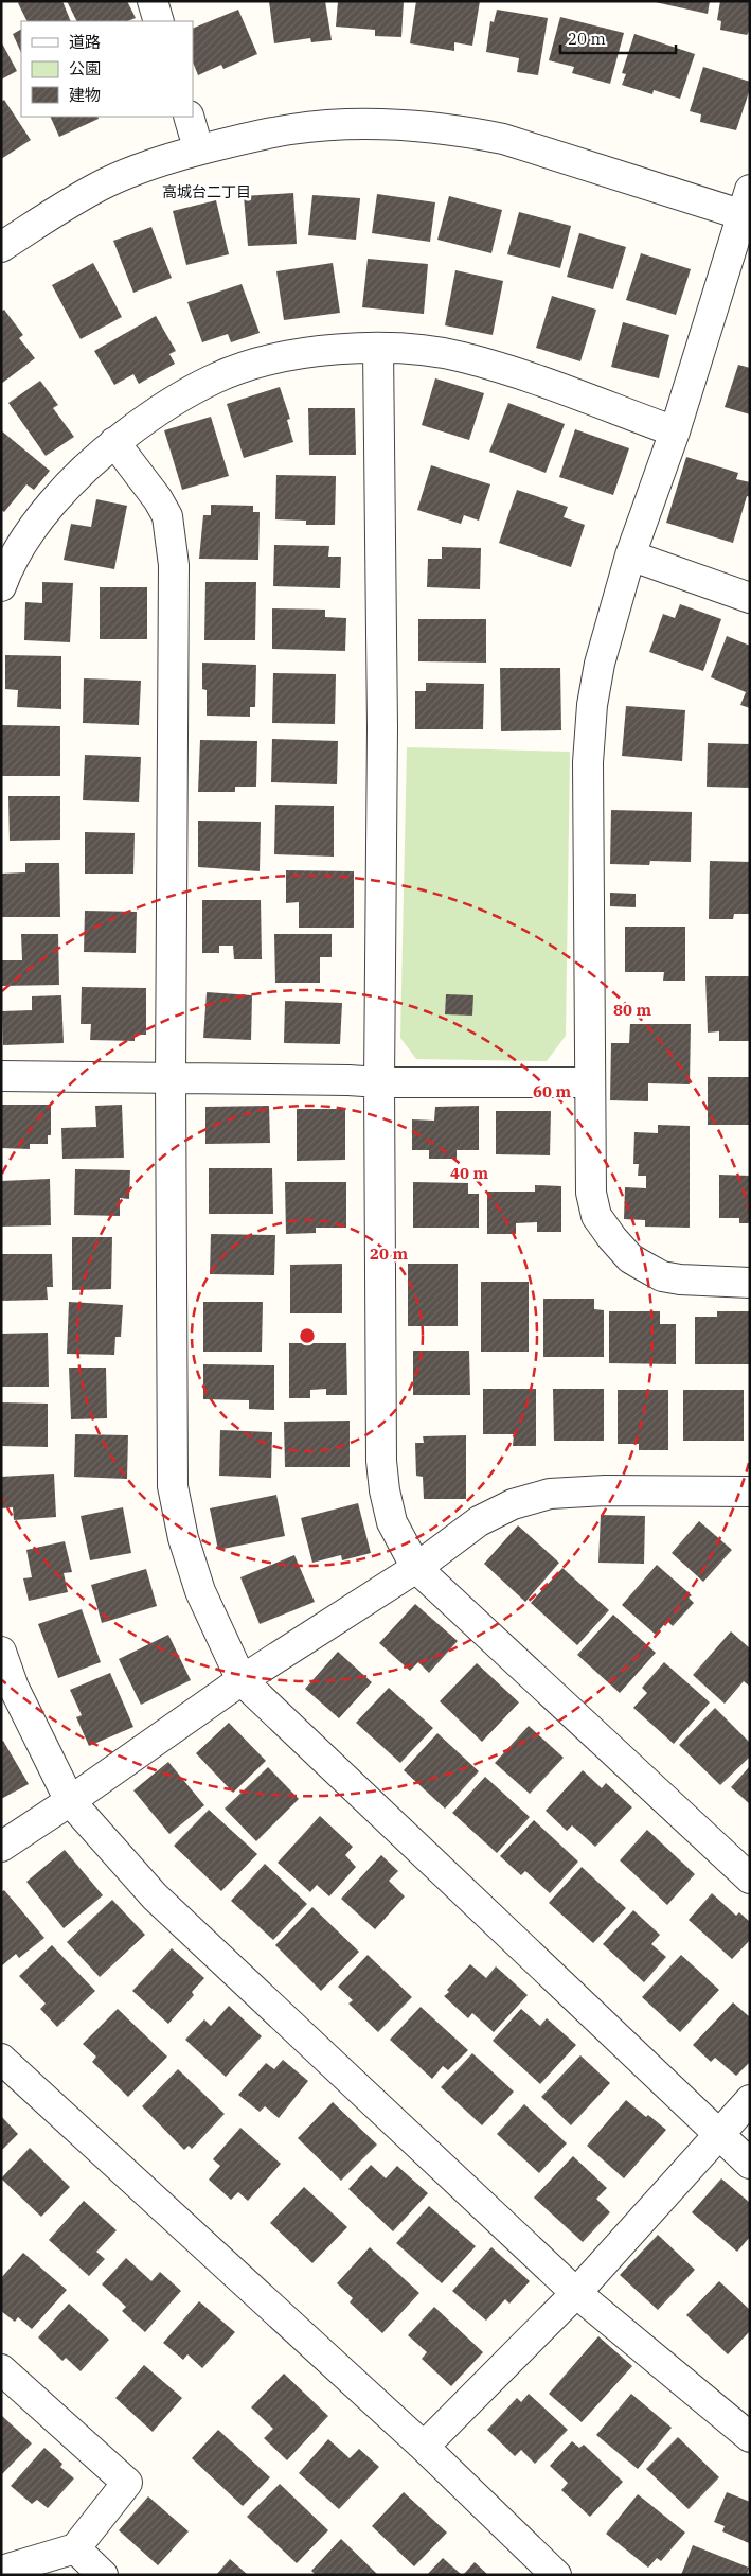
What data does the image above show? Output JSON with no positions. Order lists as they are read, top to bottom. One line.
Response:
{"districts":["高城台二丁目"],"legend":["道路","公園","建物"],"scale_bar":"20 m","rings":["80 m","60 m","40 m","20 m"]}
